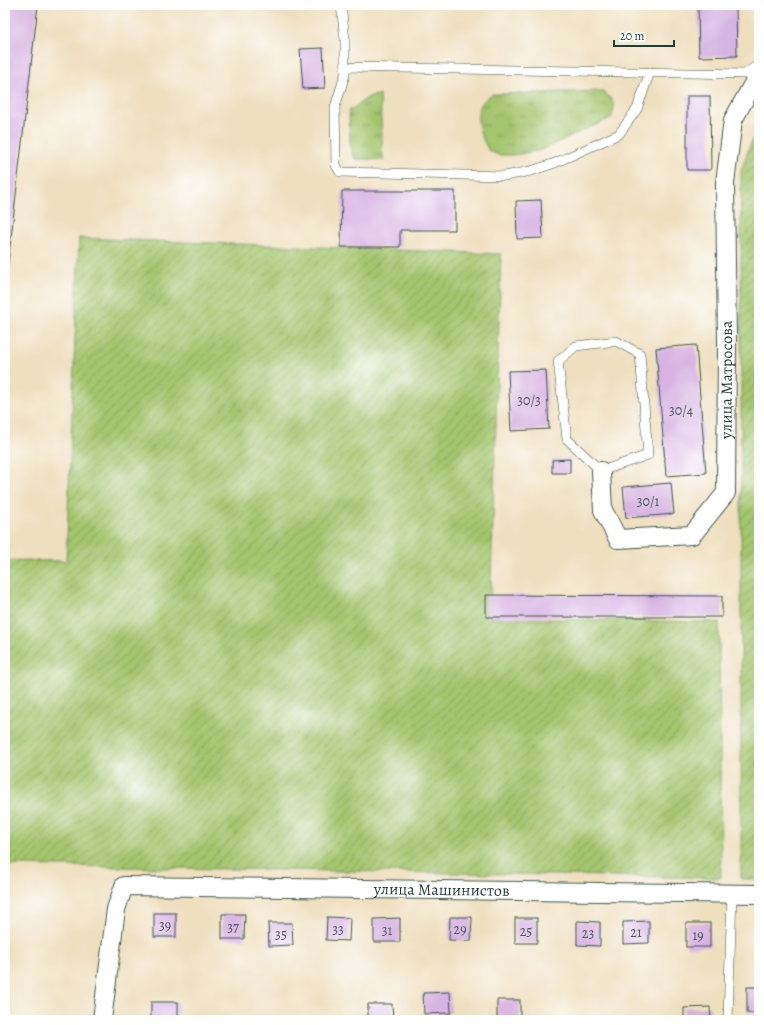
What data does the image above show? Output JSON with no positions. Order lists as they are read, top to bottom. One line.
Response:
{"streets":{"street":["улица Матросова","улица Машинистов"]},"house_numbers":["30/3","30/4","30/1","39","37","33","29","31","25","21","23","35","19"],"scale_bar":"20 m"}
